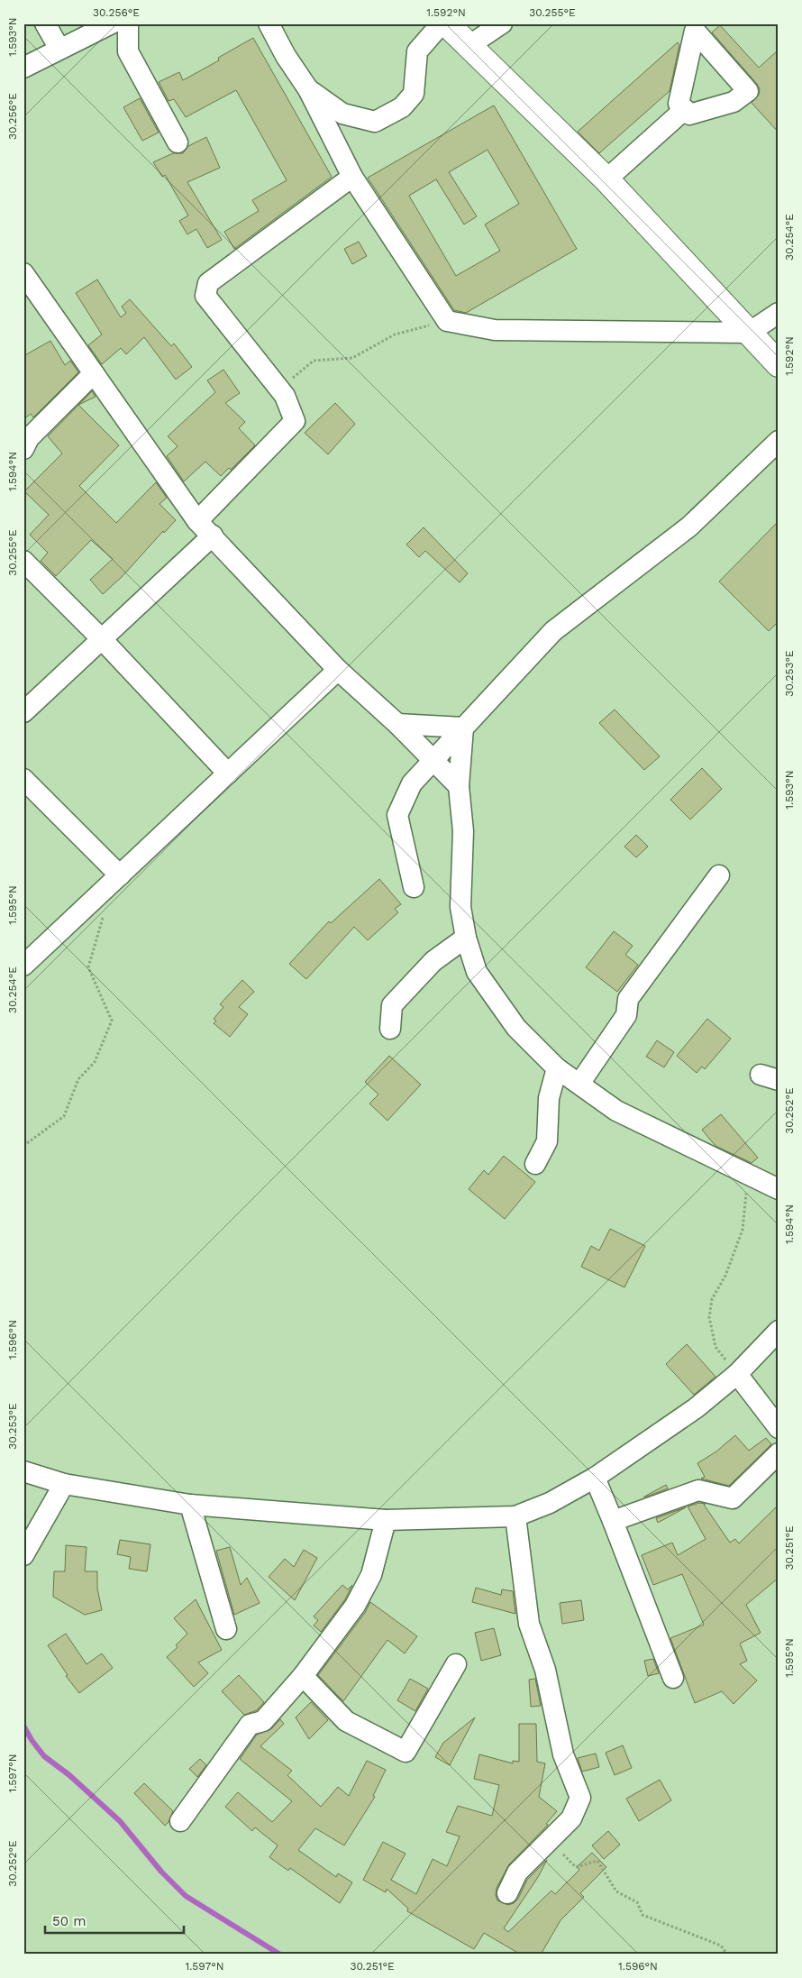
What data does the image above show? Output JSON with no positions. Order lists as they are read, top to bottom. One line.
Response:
{"scale_bar":"50 m","coordinates":["30.256°E","1.592°N","30.255°E","1.593°N","30.254°E","1.594°N","30.253°E","1.595°N","30.252°E","1.596°N","30.251°E","1.597°N"]}
